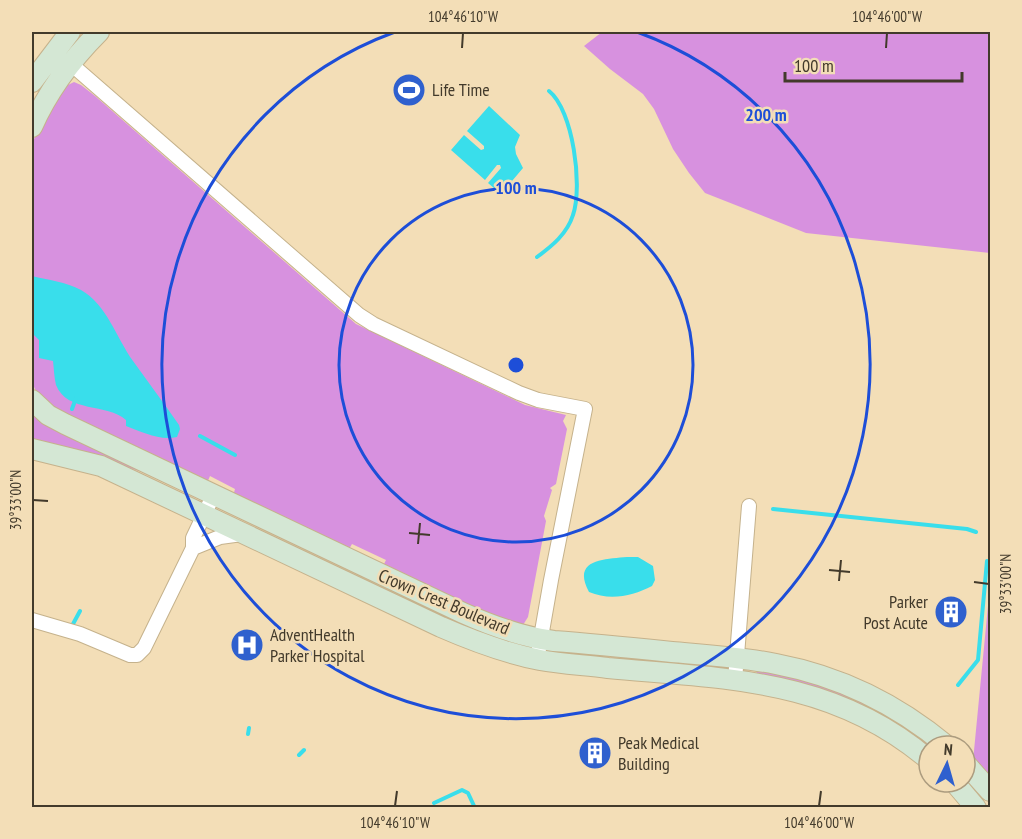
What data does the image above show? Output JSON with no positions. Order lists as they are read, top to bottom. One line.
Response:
{"streets":{"main road":["Crown Crest Boulevard"]},"places":{"sports":["Life Time"],"building":["Parker Post Acute","Peak Medical Building"],"hospital":["AdventHealth Parker Hospital"]},"scale_bar":"100 m","north":"top","coordinates":["104°46'10\"W","104°46'00\"W","39°33'00\"N"],"rings":["200 m","100 m"]}
